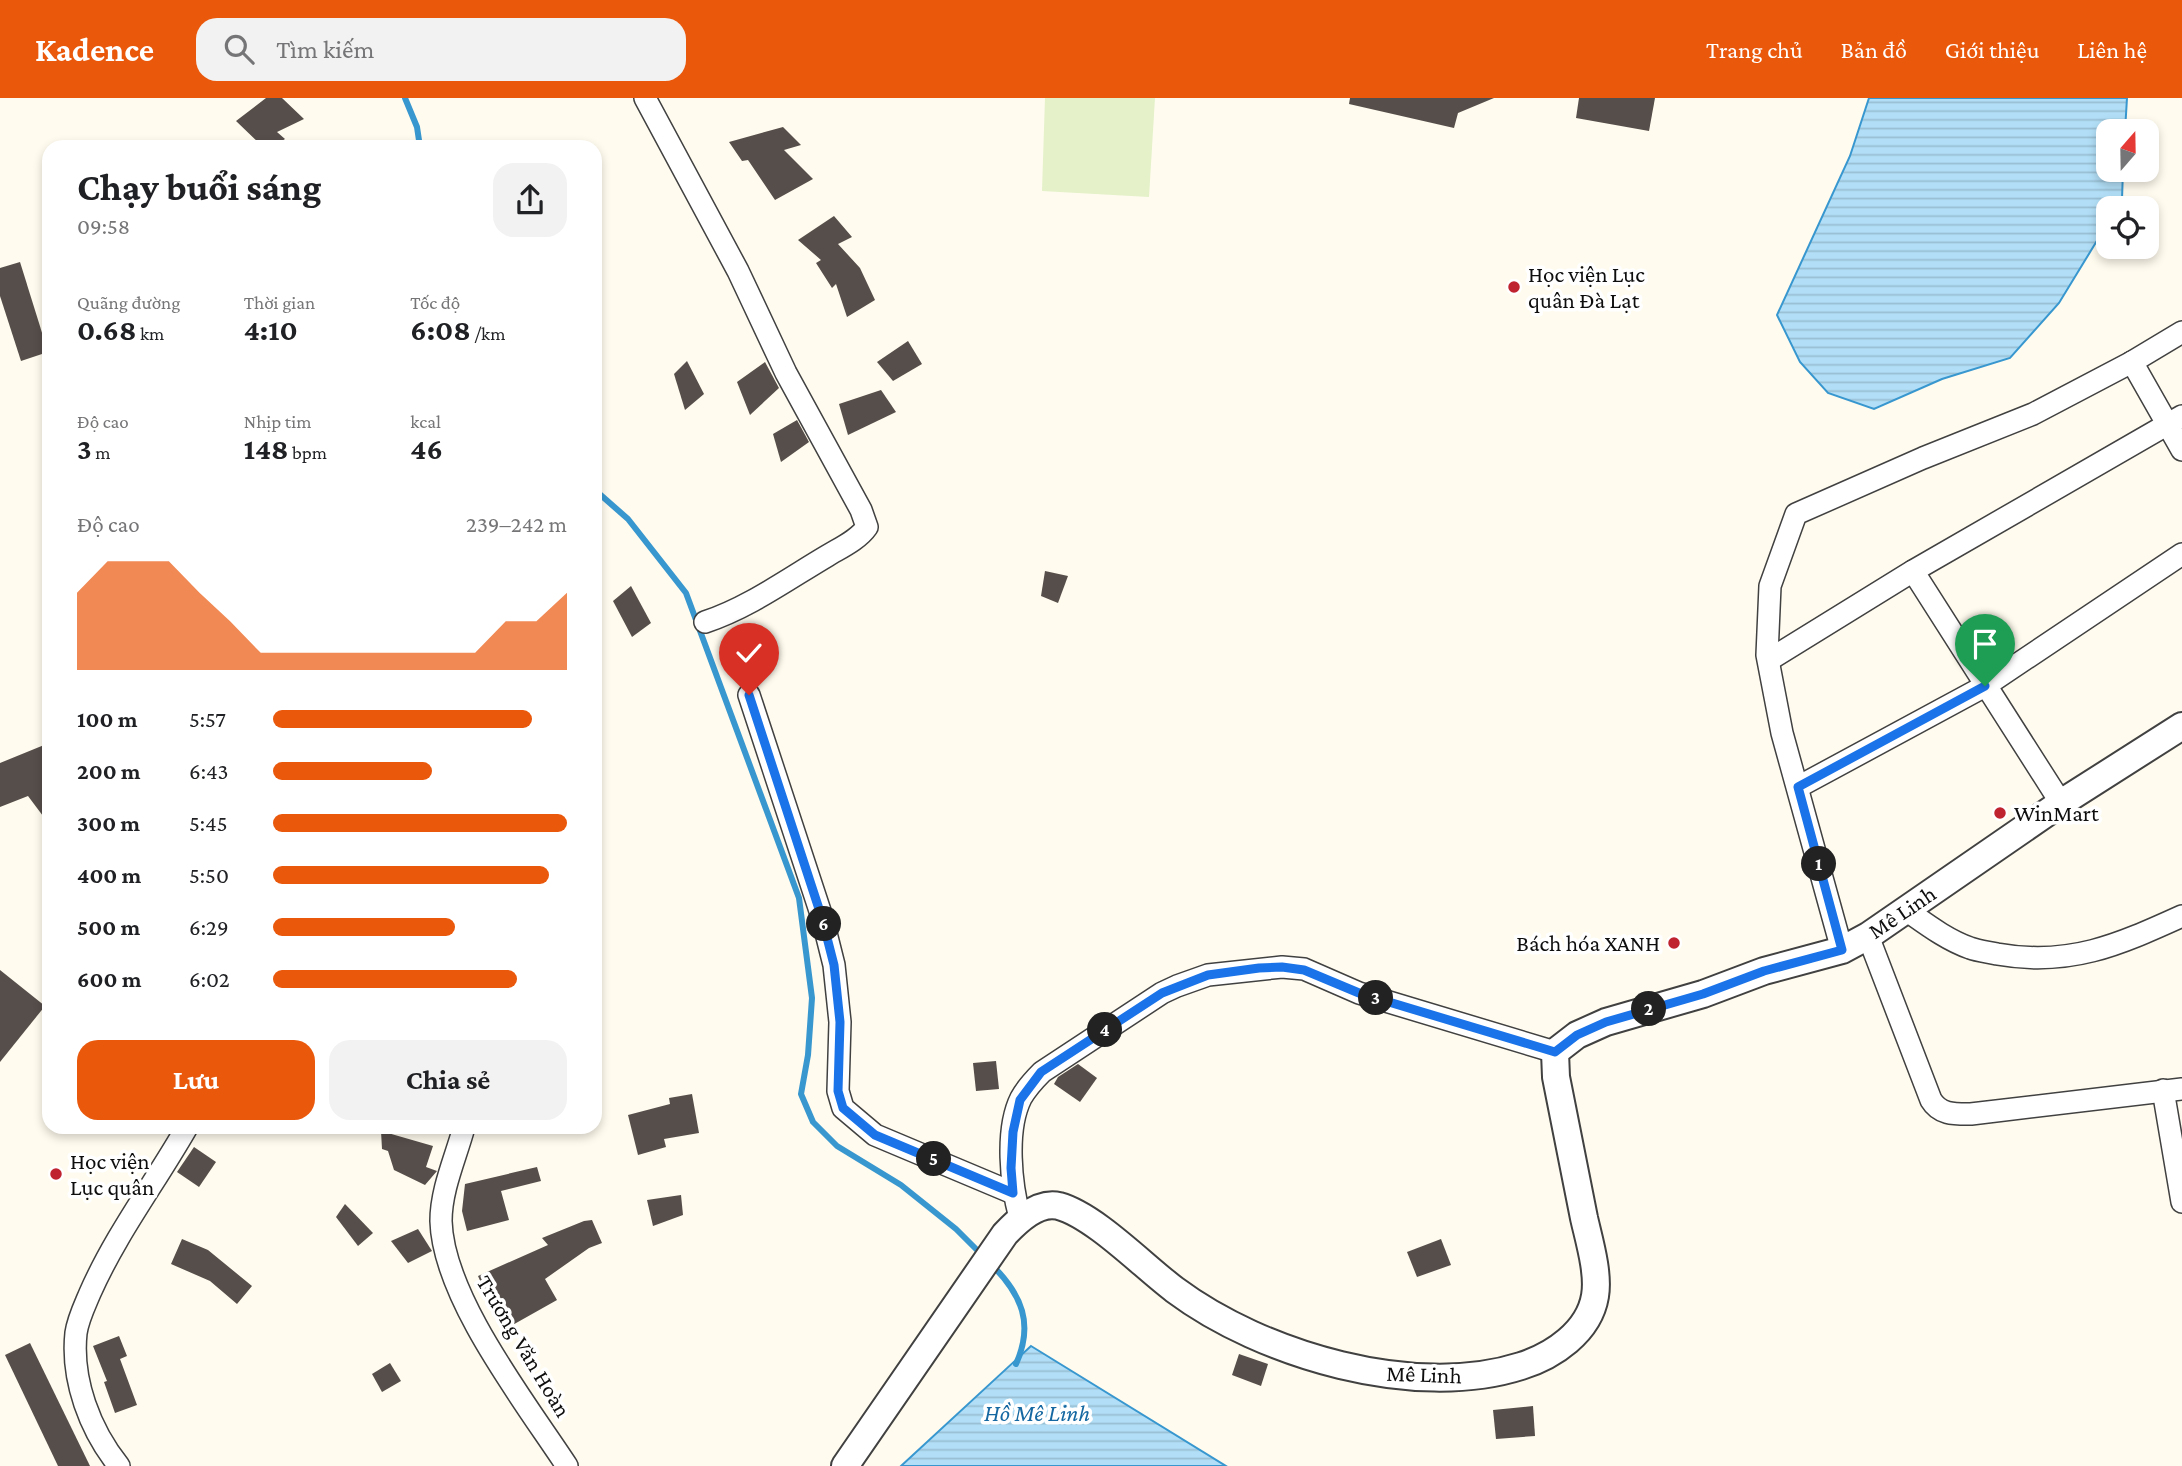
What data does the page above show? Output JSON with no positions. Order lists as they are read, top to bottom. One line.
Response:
{"streets":{"street":["Mê Linh","Trương Văn Hoàn"]},"water":["Hồ Mê Linh"],"places":["Học viện Lục quân Đà Lạt","WinMart","Bách hóa XANH","Học viện Lục quân"],"north":"top","page":{"header":"Kadence","search":"Tìm kiếm","nav":["Trang chủ","Bản đồ","Giới thiệu","Liên hệ"],"heading":["Chạy buổi sáng","09:58"],"stats":[["Quãng đường","0.68 km"],["Thời gian","4:10"],["Tốc độ","6:08 /km"],["Độ cao","3 m"],["Nhịp tim","148 bpm"],["kcal","46"]],"chart":["Độ cao","239–242 m"],"list":[{"name":"100 m","note":"5:57"},{"name":"200 m","note":"6:43"},{"name":"300 m","note":"5:45"},{"name":"400 m","note":"5:50"},{"name":"500 m","note":"6:29"},{"name":"600 m","note":"6:02"}],"pins":["1","6","3","2","4","5"],"buttons":["Lưu","Chia sẻ"]}}
